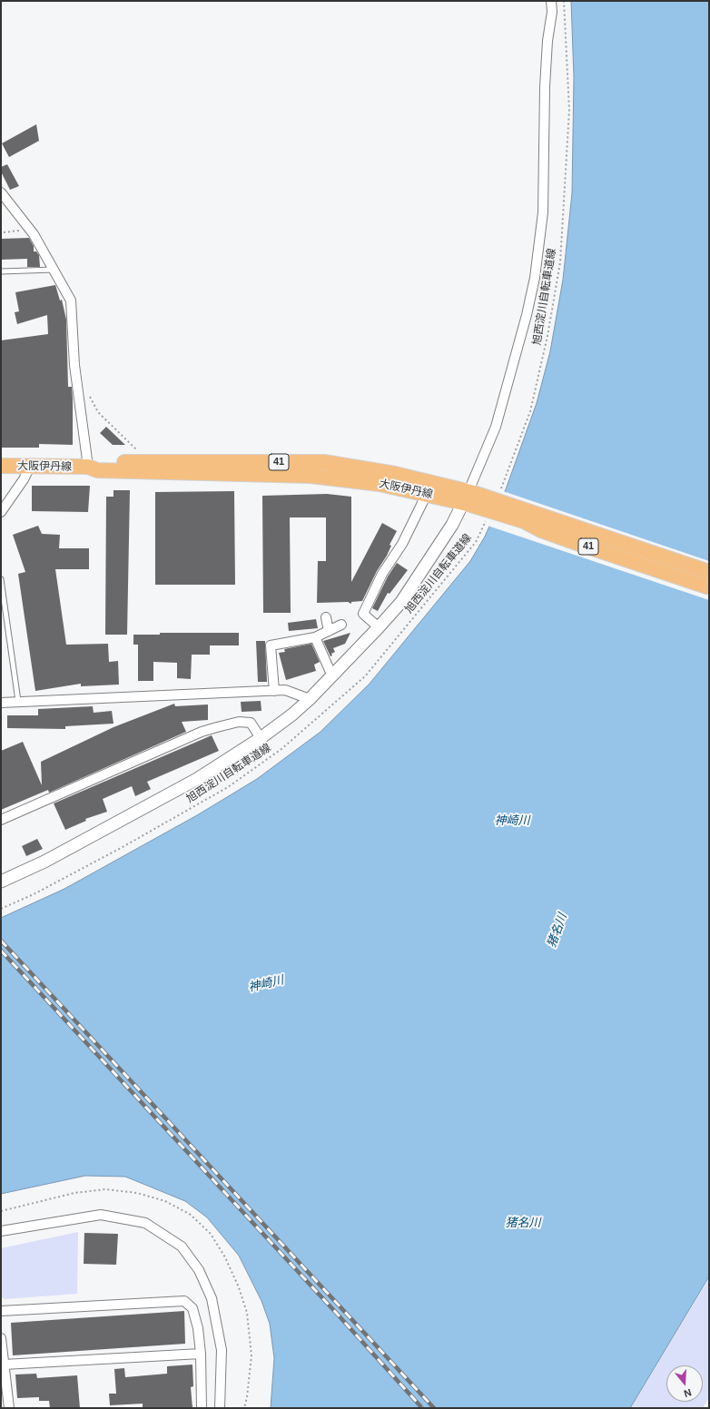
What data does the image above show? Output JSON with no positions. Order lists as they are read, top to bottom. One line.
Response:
{"streets":{"main road":["41","大阪伊丹線"],"path":["旭西淀川自転車道線"]},"water":["神崎川","猪名川"],"north":"bottom"}
